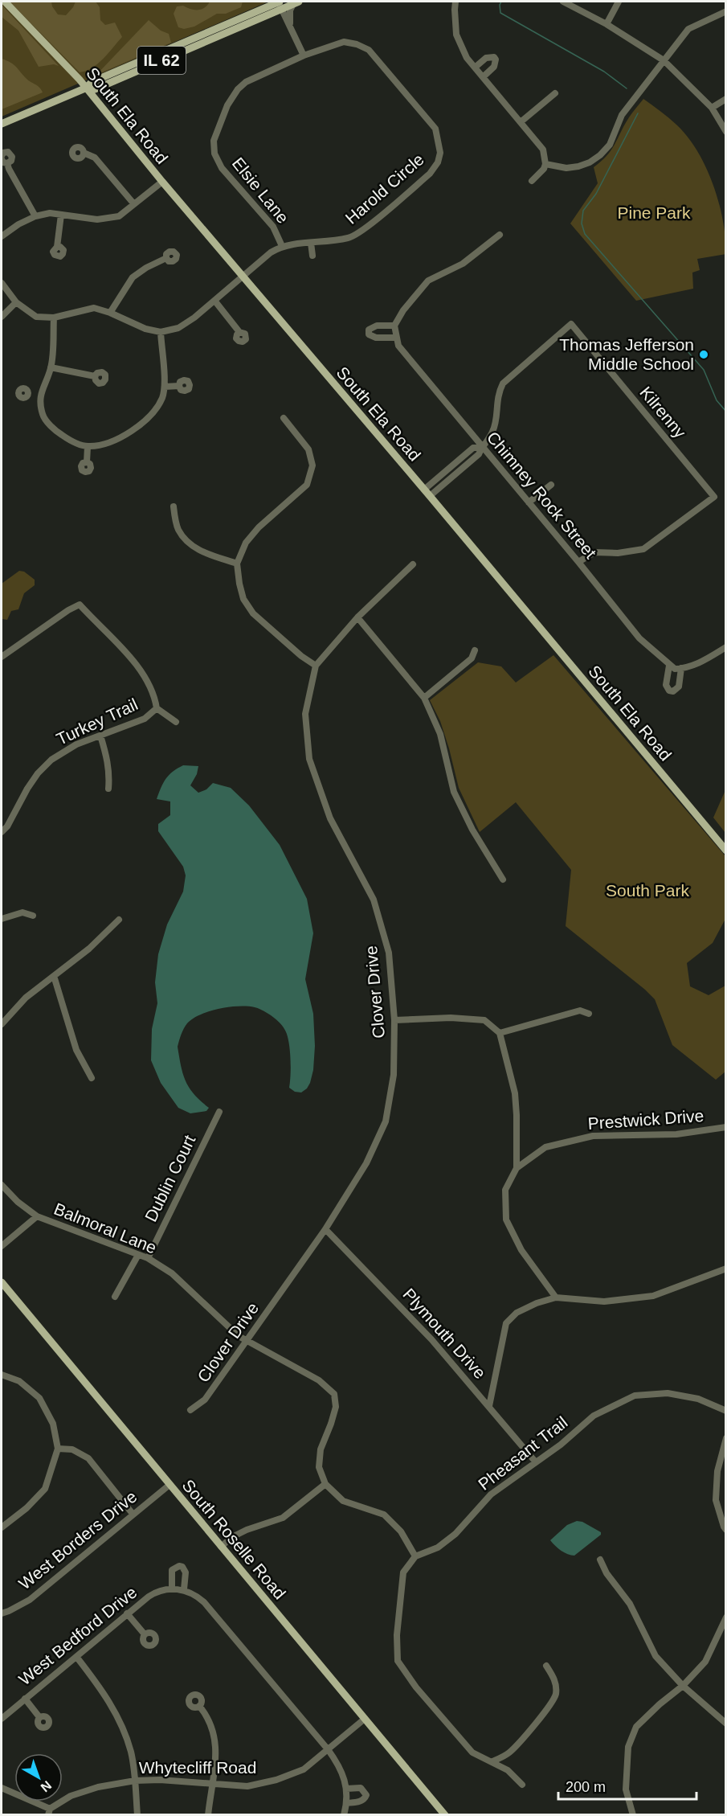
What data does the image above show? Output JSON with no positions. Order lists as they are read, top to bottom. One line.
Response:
{"streets":{"main road":["IL 62","South Ela Road","South Roselle Road"],"street":["Harold Circle","Elsie Lane","Kilrenny","Chimney Rock Street","Turkey Trail","Clover Drive","Prestwick Drive","Dublin Court","Balmoral Lane","Plymouth Drive","Pheasant Trail","West Borders Drive","West Bedford Drive","Whytecliff Road"]},"crossings":[["IL 62","South Ela Road"],["South Ela Road","Harold Circle"],["Harold Circle","Elsie Lane"],["Kilrenny","Chimney Rock Street"],["Clover Drive","Balmoral Lane"],["Clover Drive","Plymouth Drive"],["Dublin Court","Balmoral Lane"],["Plymouth Drive","Pheasant Trail"],["South Roselle Road","West Borders Drive"],["South Roselle Road","Whytecliff Road"]],"parks":["Pine Park","South Park"],"places":["Thomas Jefferson Middle School"],"scale_bar":"200 m","north":"bottom right"}
